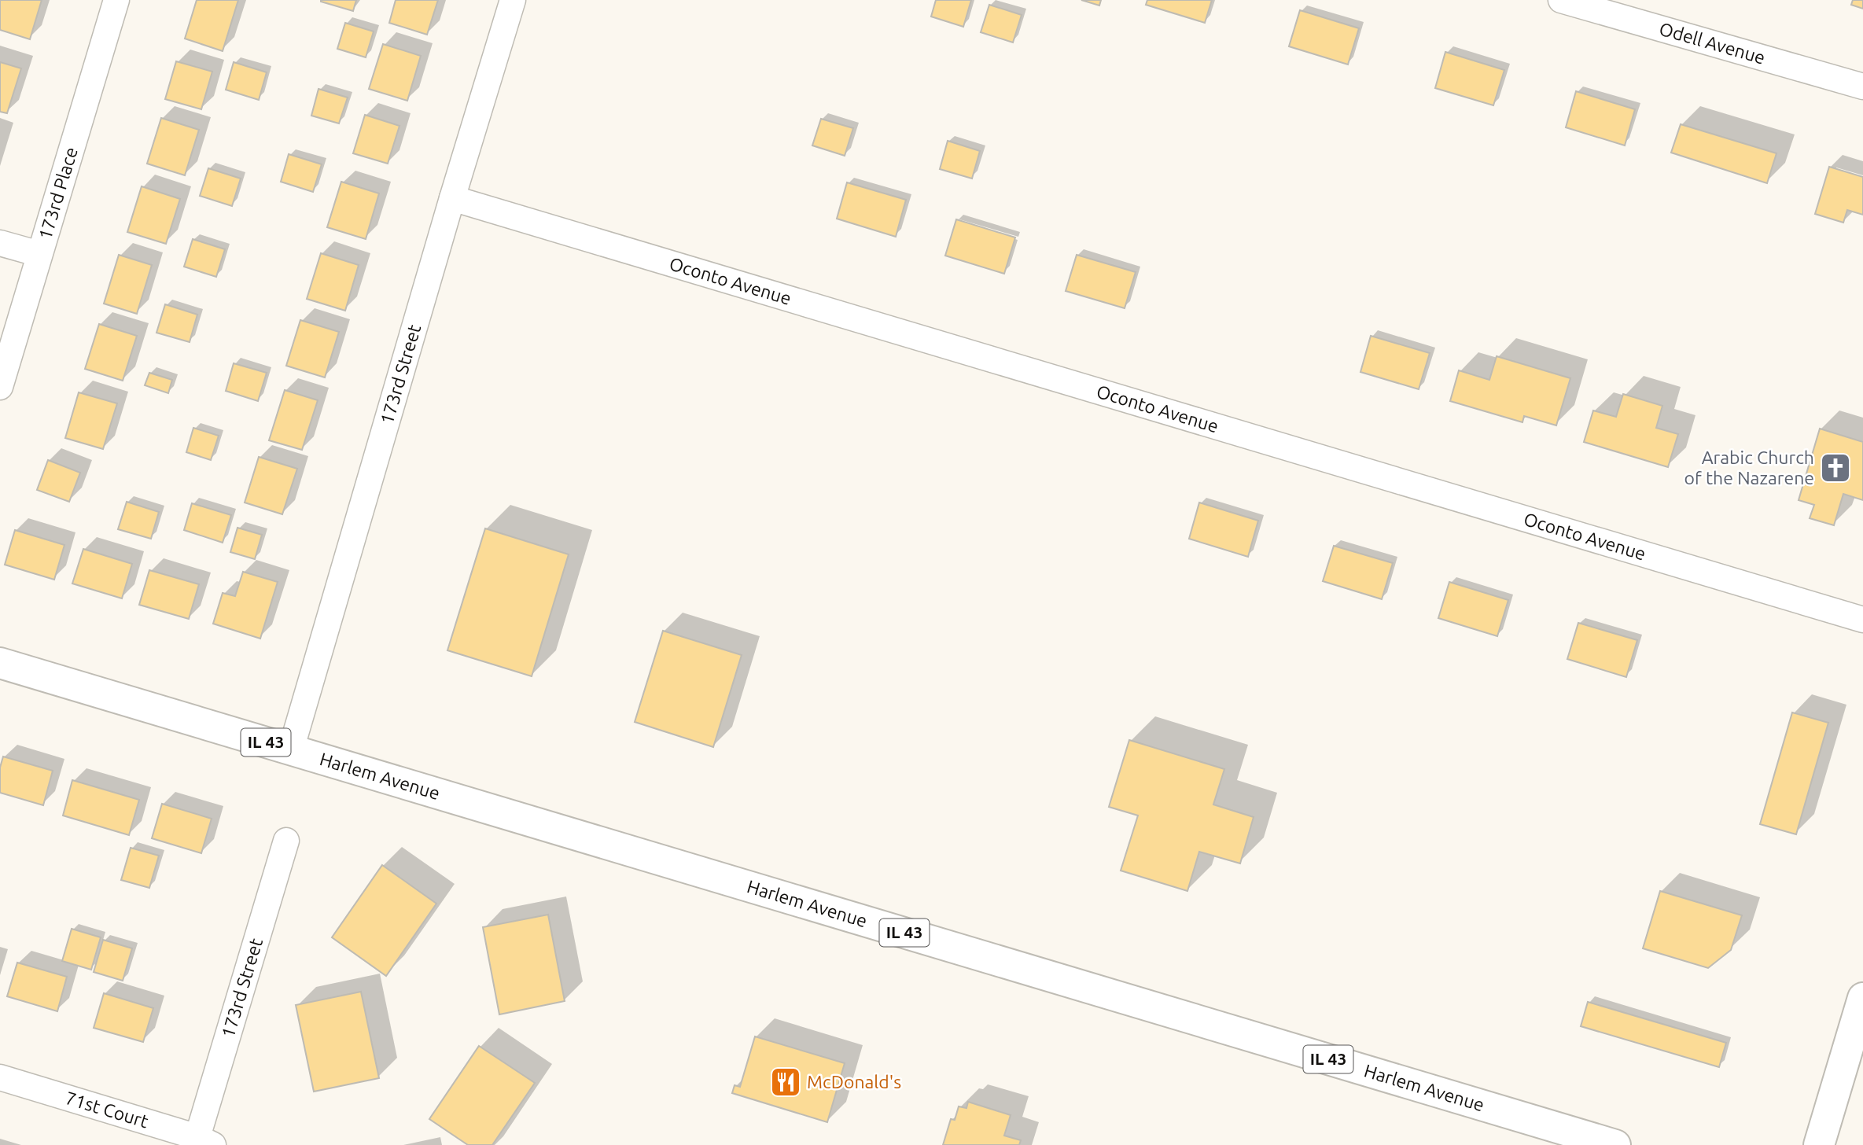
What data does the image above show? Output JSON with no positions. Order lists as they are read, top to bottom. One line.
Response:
{"streets":{"main road":["IL 43","Harlem Avenue"],"street":["Odell Avenue","173rd Place","Oconto Avenue","173rd Street","71st Court"]},"crossings":[["Oconto Avenue","173rd Street"],["173rd Street","Harlem Avenue"],["173rd Street","71st Court"]],"places":{"church":["Arabic Church of the Nazarene"],"restaurant":["McDonald's"]}}
